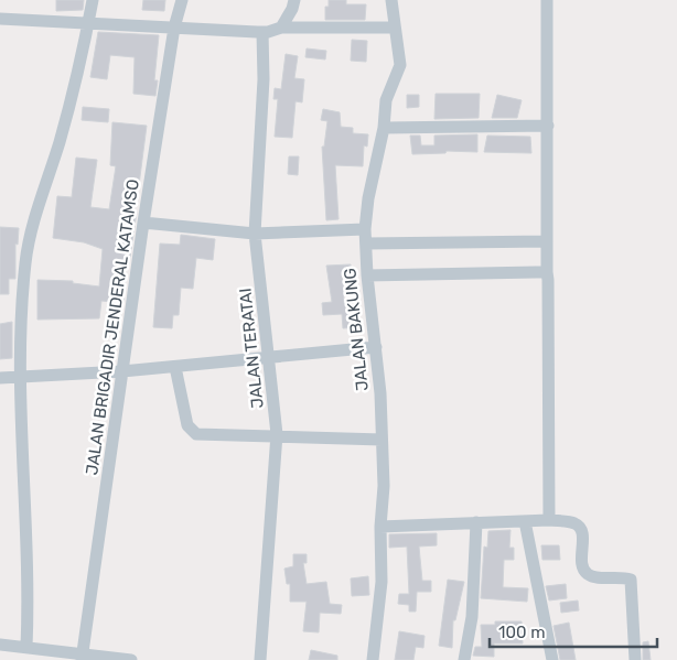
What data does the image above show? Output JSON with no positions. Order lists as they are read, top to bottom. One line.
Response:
{"streets":{"street":["JALAN BRIGADIR JENDERAL KATAMSO","JALAN BAKUNG","JALAN TERATAI"]},"scale_bar":"100 m"}
